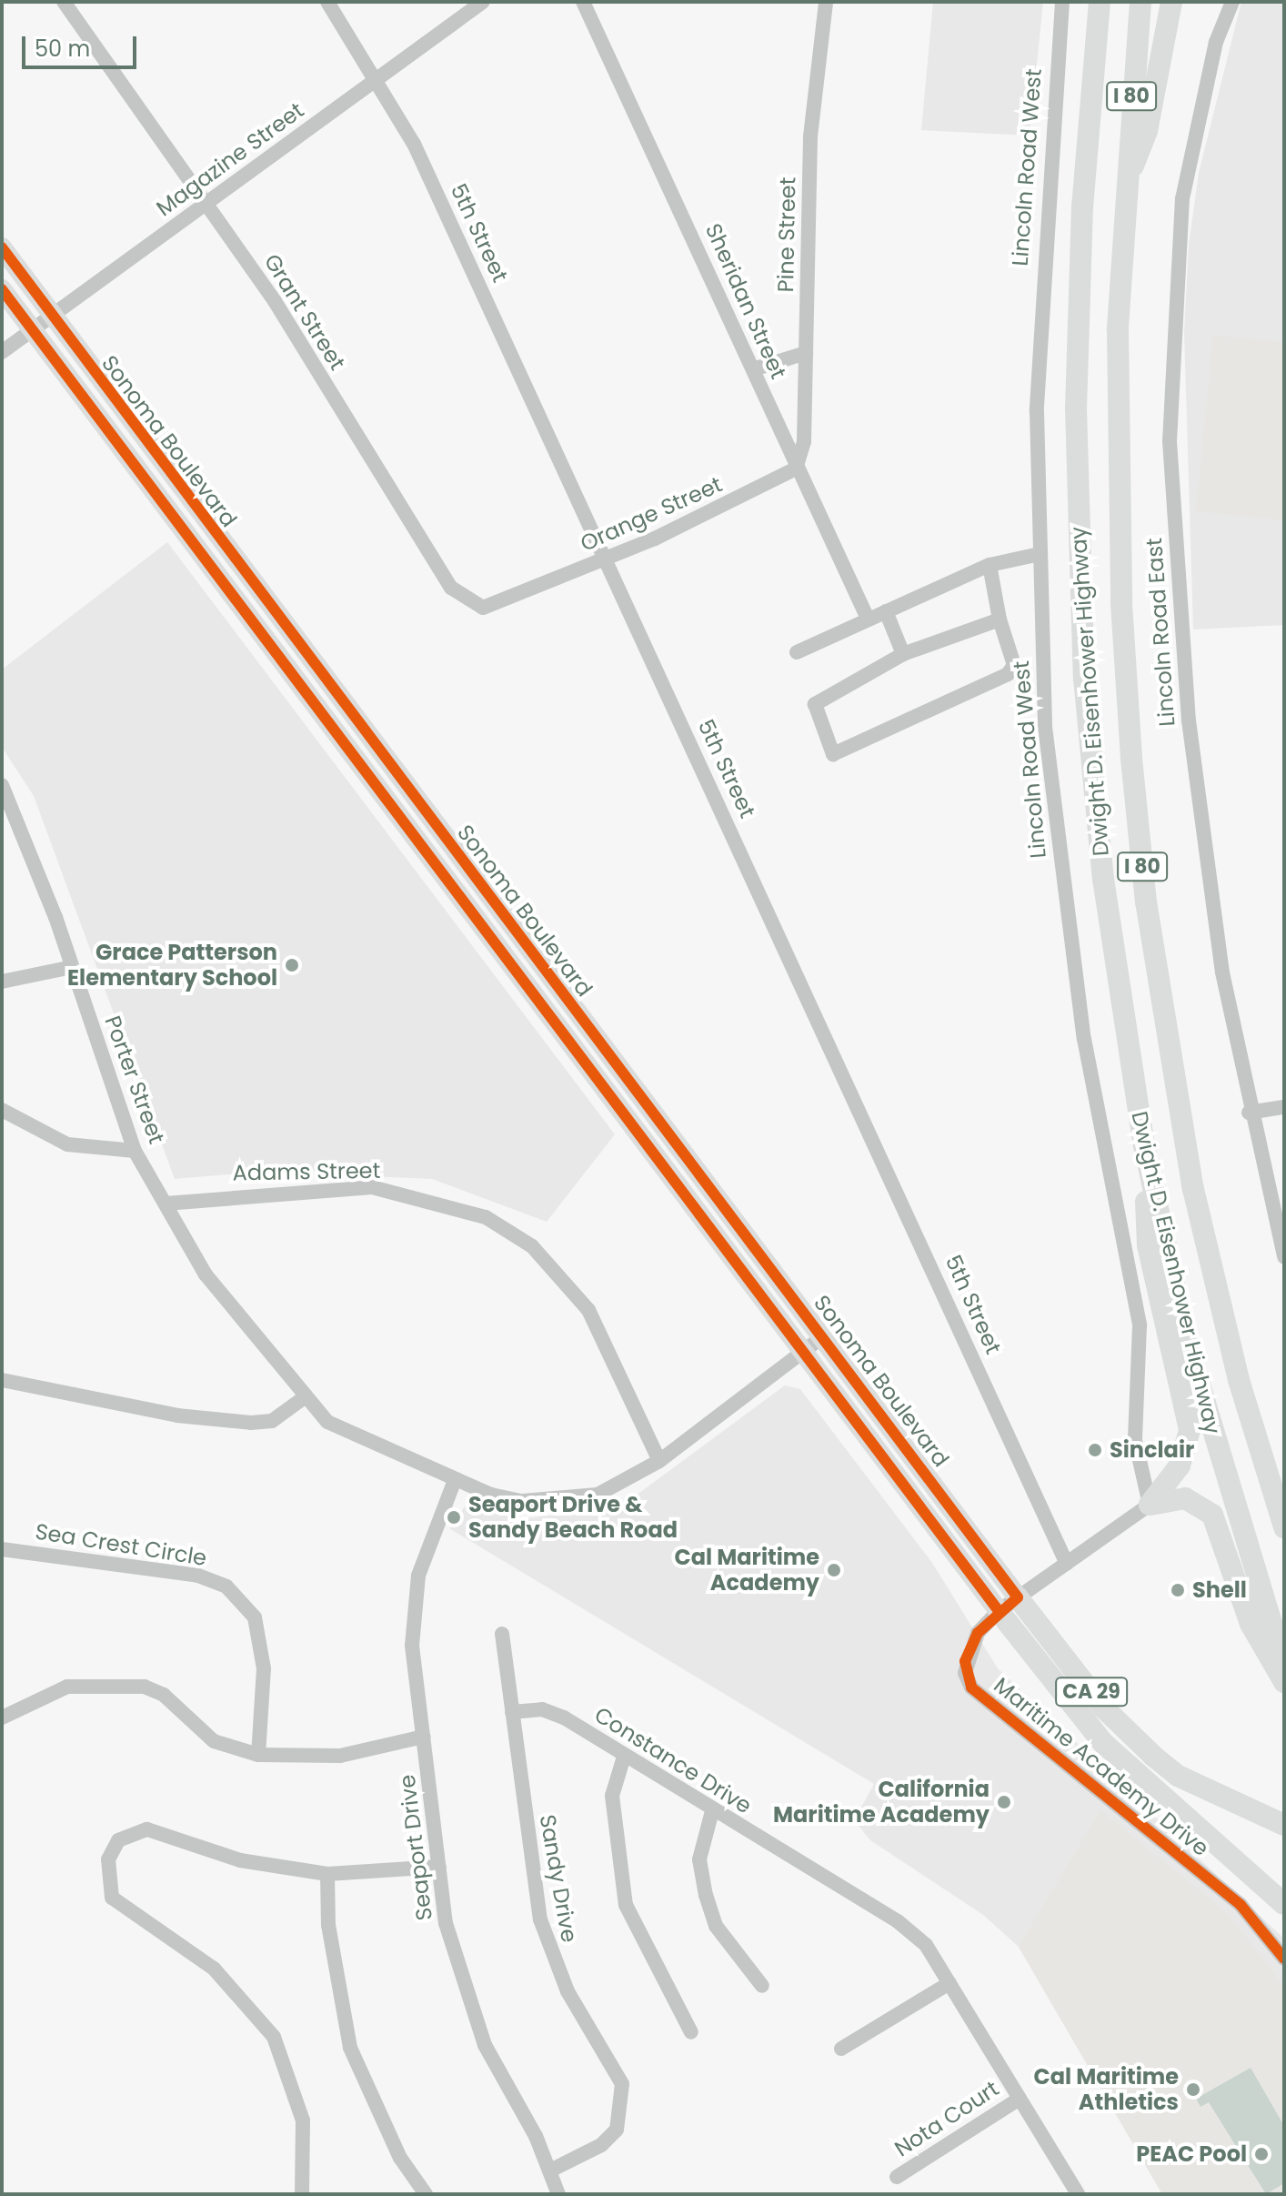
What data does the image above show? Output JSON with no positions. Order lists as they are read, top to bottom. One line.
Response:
{"streets":{"highway":["I 80","Dwight D. Eisenhower Highway","CA 29"],"main road":["Sonoma Boulevard"],"street":["Magazine Street","Lincoln Road West","5th Street","Pine Street","Sheridan Street","Grant Street","Orange Street","Lincoln Road East","Porter Street","Adams Street","Sea Crest Circle","Constance Drive","Maritime Academy Drive","Seaport Drive","Sandy Drive","Nota Court"]},"crossings":[["Magazine Street","5th Street"],["Magazine Street","Grant Street"],["Magazine Street","Sonoma Boulevard"],["Lincoln Road West","Maritime Academy Drive"],["5th Street","Orange Street"],["5th Street","Maritime Academy Drive"],["Pine Street","Sheridan Street"],["Pine Street","Orange Street"],["Sheridan Street","Orange Street"],["Grant Street","Orange Street"],["Sonoma Boulevard","Porter Street"],["Sonoma Boulevard","CA 29"],["Sonoma Boulevard","Maritime Academy Drive"],["Porter Street","Adams Street"],["Porter Street","Seaport Drive"],["CA 29","Maritime Academy Drive"],["Constance Drive","Sandy Drive"],["Constance Drive","Nota Court"],["Seaport Drive","Sandy Drive"]],"places":["Grace Patterson Elementary School","Sinclair","Seaport Drive & Sandy Beach Road","Cal Maritime Academy","Shell","California Maritime Academy","Cal Maritime Athletics","PEAC Pool"],"scale_bar":"50 m"}
